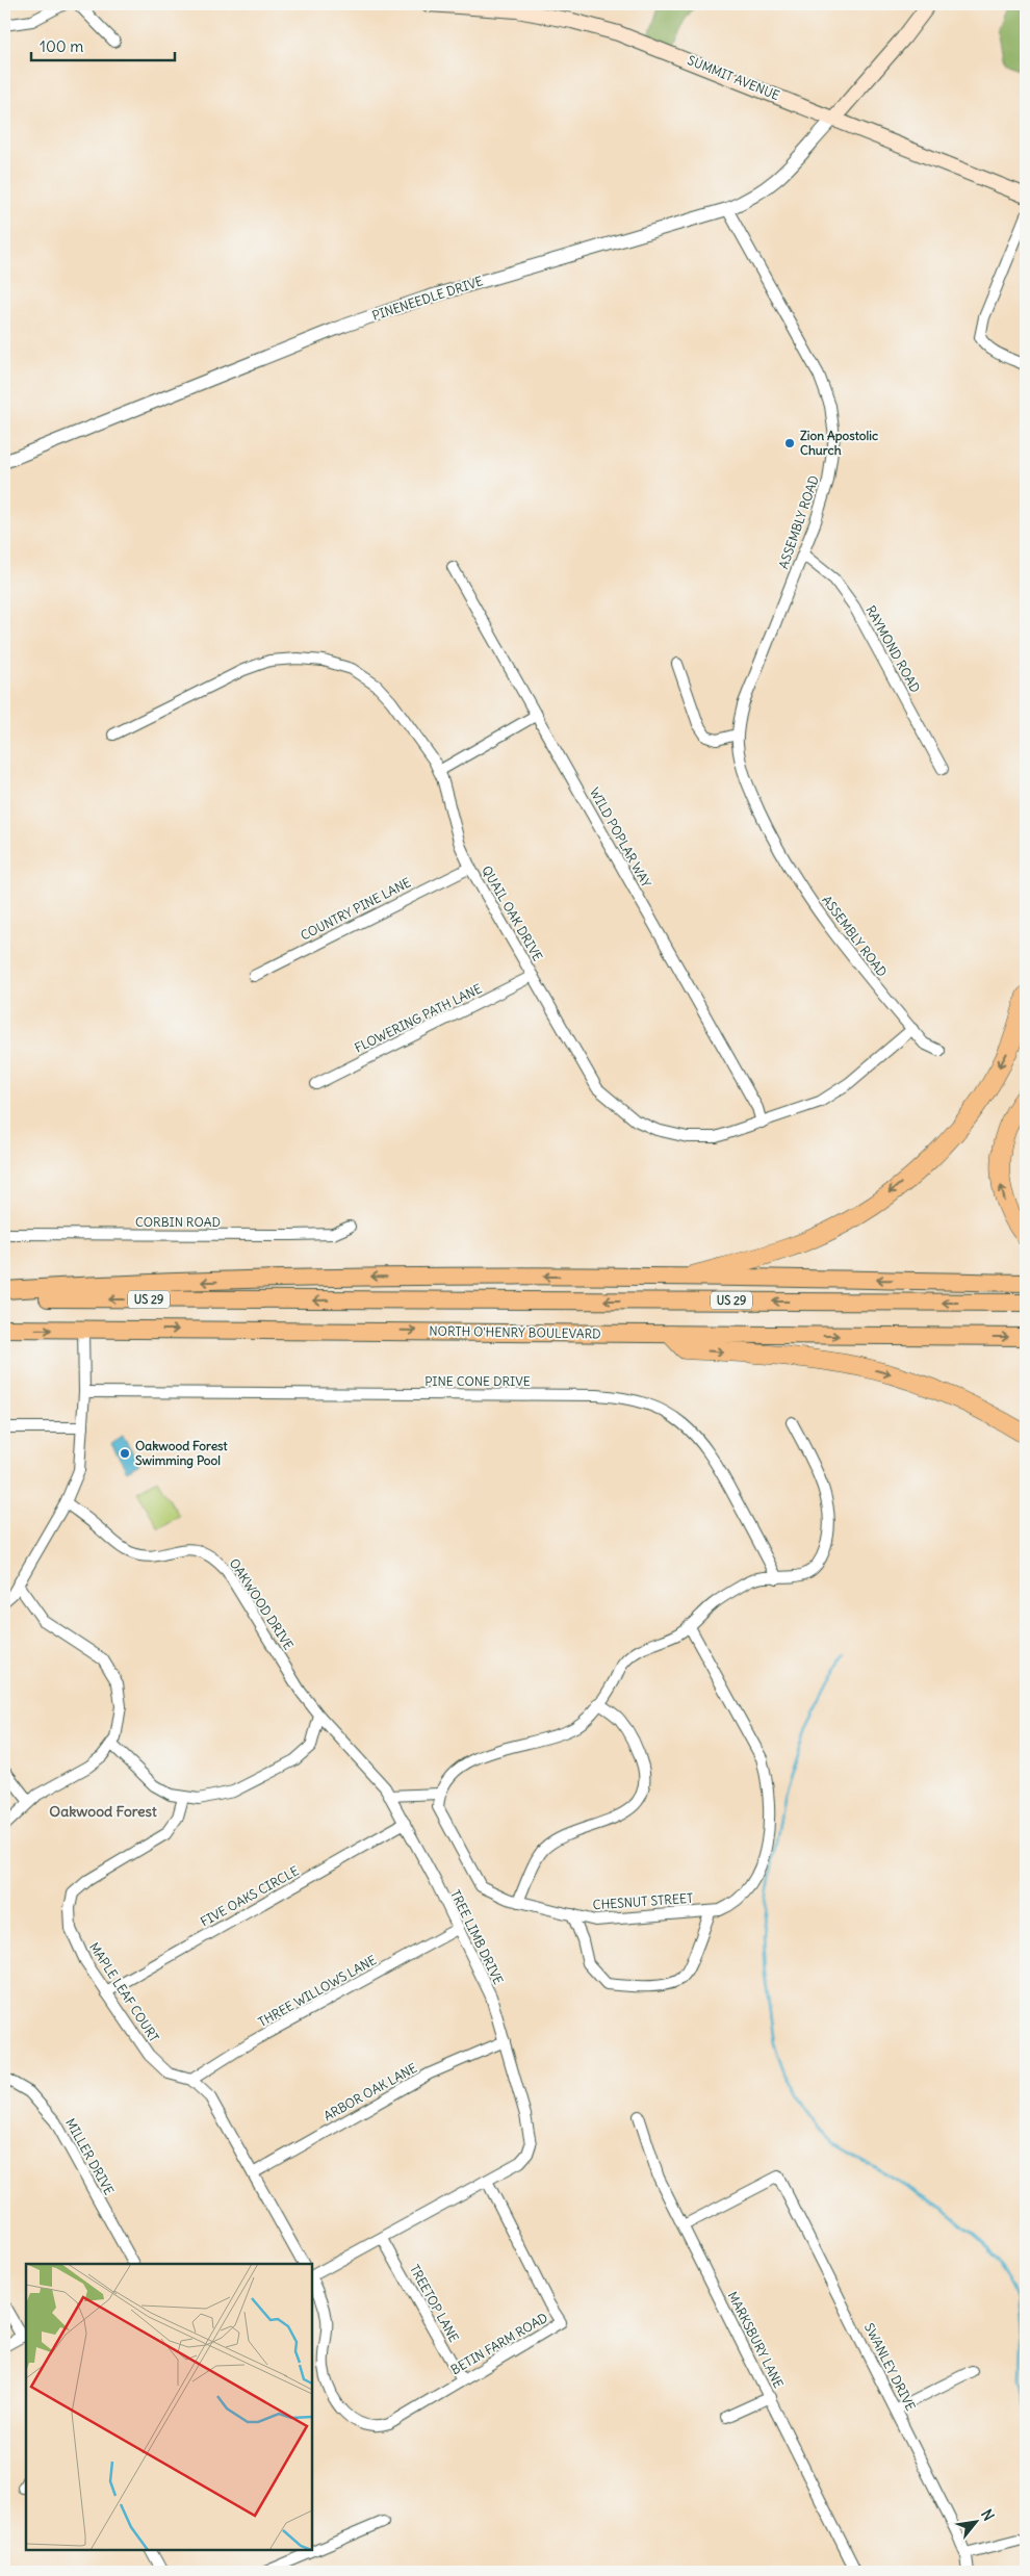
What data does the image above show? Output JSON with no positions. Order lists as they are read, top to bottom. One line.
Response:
{"streets":{"highway":["US 29","NORTH O'HENRY BOULEVARD"],"main road":["SUMMIT AVENUE"],"street":["PINENEEDLE DRIVE","ASSEMBLY ROAD","RAYMOND ROAD","WILD POPLAR WAY","COUNTRY PINE LANE","QUAIL OAK DRIVE","FLOWERING PATH LANE","CORBIN ROAD","PINE CONE DRIVE","OAKWOOD DRIVE","FIVE OAKS CIRCLE","CHESNUT STREET","TREE LIMB DRIVE","THREE WILLOWS LANE","MAPLE LEAF COURT","ARBOR OAK LANE","MILLER DRIVE","TREETOP LANE","MARKSBURY LANE","BETIN FARM ROAD","SWANLEY DRIVE"]},"crossings":[["SUMMIT AVENUE","PINENEEDLE DRIVE"],["PINENEEDLE DRIVE","ASSEMBLY ROAD"],["ASSEMBLY ROAD","RAYMOND ROAD"],["ASSEMBLY ROAD","QUAIL OAK DRIVE"],["WILD POPLAR WAY","QUAIL OAK DRIVE"],["COUNTRY PINE LANE","QUAIL OAK DRIVE"],["QUAIL OAK DRIVE","FLOWERING PATH LANE"],["OAKWOOD DRIVE","TREE LIMB DRIVE"],["FIVE OAKS CIRCLE","TREE LIMB DRIVE"],["FIVE OAKS CIRCLE","MAPLE LEAF COURT"],["TREE LIMB DRIVE","THREE WILLOWS LANE"],["TREE LIMB DRIVE","ARBOR OAK LANE"],["TREE LIMB DRIVE","BETIN FARM ROAD"],["THREE WILLOWS LANE","MAPLE LEAF COURT"],["TREETOP LANE","BETIN FARM ROAD"],["MARKSBURY LANE","SWANLEY DRIVE"]],"districts":["Oakwood Forest"],"places":["Zion Apostolic Church","Oakwood Forest Swimming Pool"],"scale_bar":"100 m","north":"top right"}
